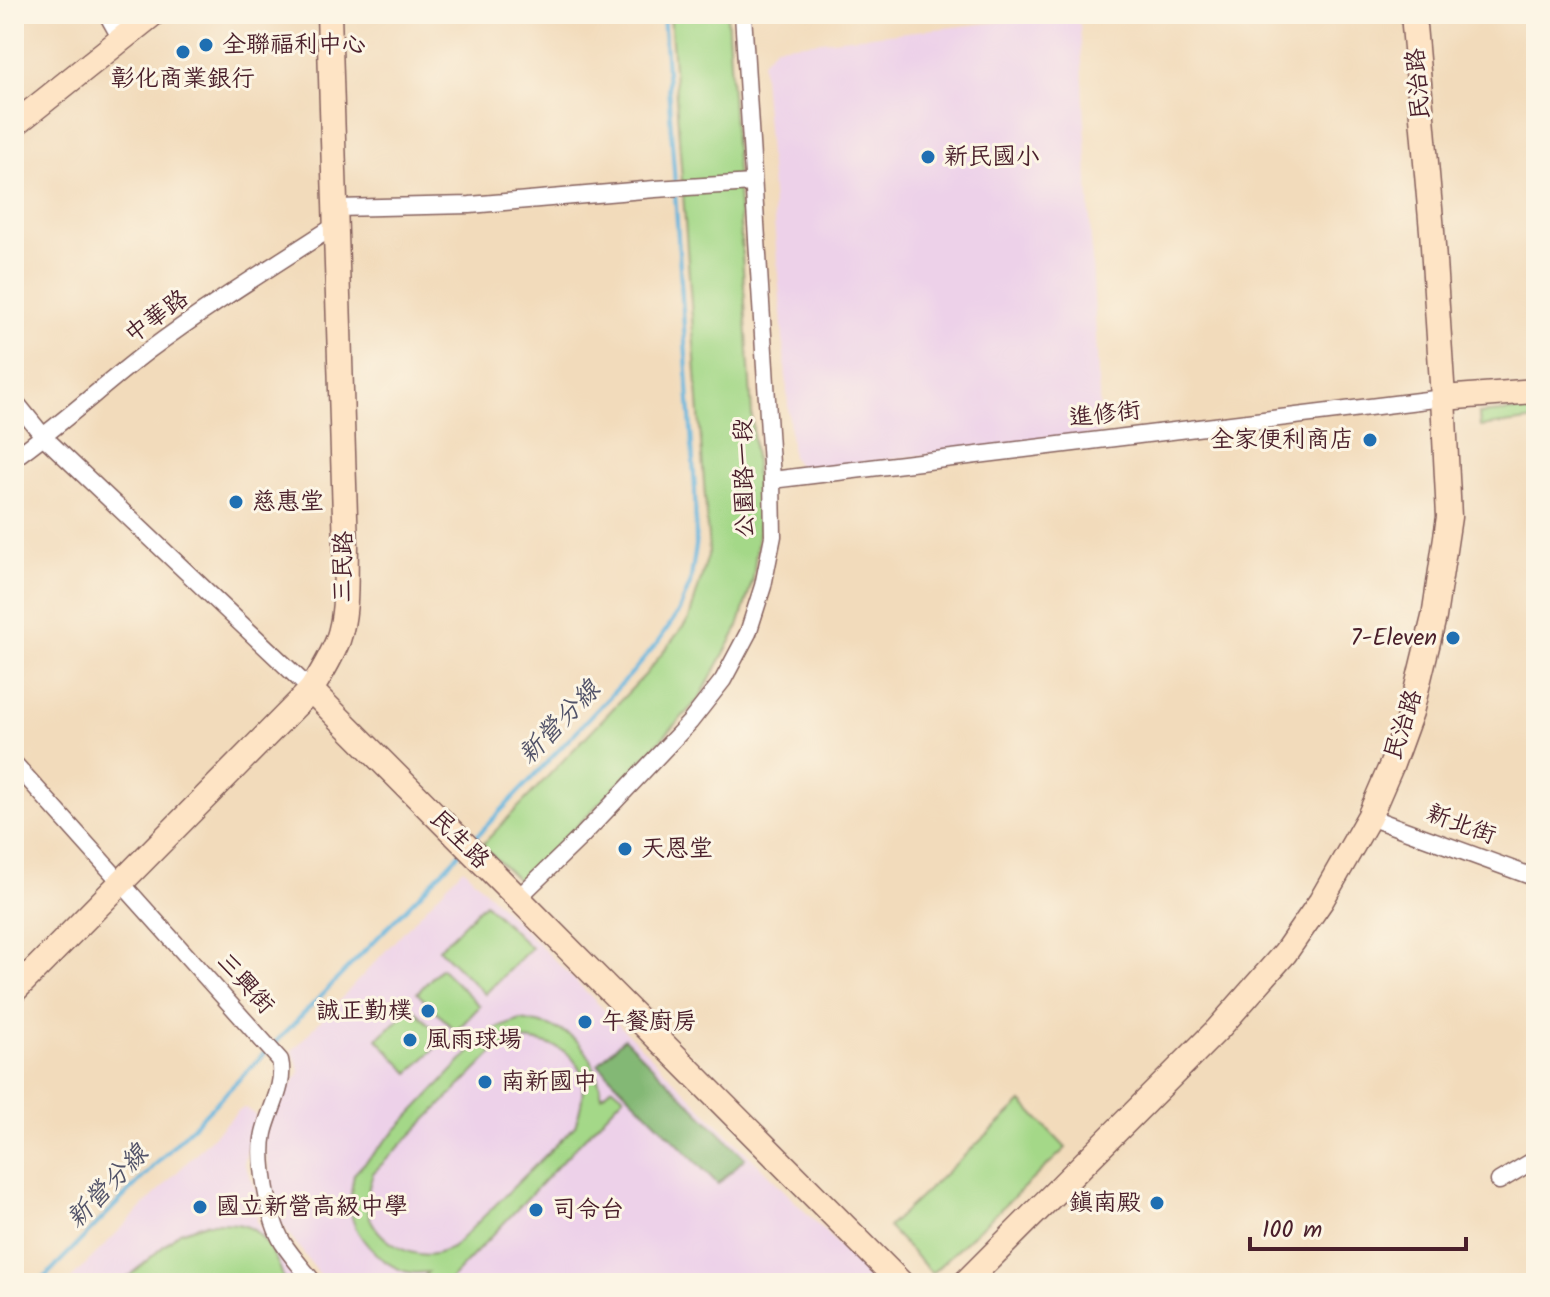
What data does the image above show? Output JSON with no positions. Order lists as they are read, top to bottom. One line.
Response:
{"streets":{"street":["民治路","中華路","進修街","公園路一段","三民路","新北街","民生路","三興街"]},"crossings":[["民治路","進修街"],["民治路","新北街"],["中華路","三民路"],["中華路","民生路"],["進修街","公園路一段"],["公園路一段","民生路"],["三民路","民生路"],["三民路","三興街"]],"water":["新營分線"],"places":["全聯福利中心","彰化商業銀行","新民國小","全家便利商店","慈惠堂","7-Eleven","天恩堂","誠正勤樸","午餐廚房","風雨球場","南新國中","鎮南殿","國立新營高級中學","司令台"],"scale_bar":"100 m"}
